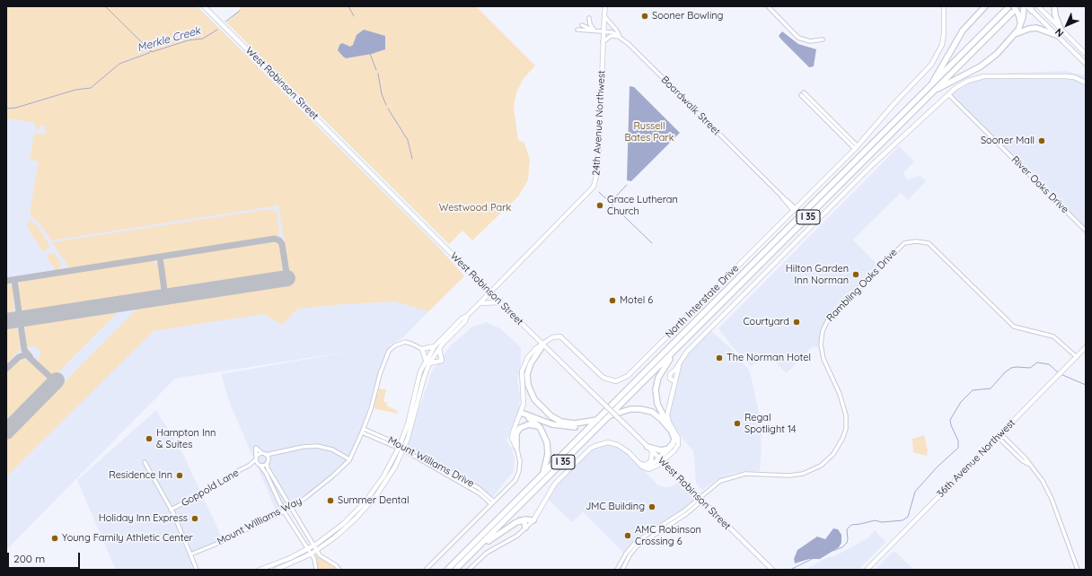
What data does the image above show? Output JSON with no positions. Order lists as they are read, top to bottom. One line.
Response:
{"streets":{"highway":["I 35"],"main road":["West Robinson Street","24th Avenue Northwest","North Interstate Drive","36th Avenue Northwest"],"street":["Boardwalk Street","River Oaks Drive","Rambling Oaks Drive","Mount Williams Drive","Goppold Lane","Mount Williams Way"]},"crossings":[["West Robinson Street","24th Avenue Northwest"],["West Robinson Street","Rambling Oaks Drive"],["West Robinson Street","North Interstate Drive"],["Boardwalk Street","24th Avenue Northwest"],["Boardwalk Street","North Interstate Drive"],["24th Avenue Northwest","Mount Williams Drive"],["Rambling Oaks Drive","36th Avenue Northwest"],["North Interstate Drive","Mount Williams Drive"],["Mount Williams Drive","Mount Williams Way"]],"water":["Merkle Creek"],"parks":["Russell Bates Park","Westwood Park"],"places":["Sooner Bowling","Sooner Mall","Grace Lutheran Church","Hilton Garden Inn Norman","Motel 6","Courtyard","The Norman Hotel","Regal Spotlight 14","Hampton Inn & Suites","Residence Inn","Summer Dental","JMC Building","Holiday Inn Express","AMC Robinson Crossing 6","Young Family Athletic Center"],"scale_bar":"200 m","north":"bottom left"}
